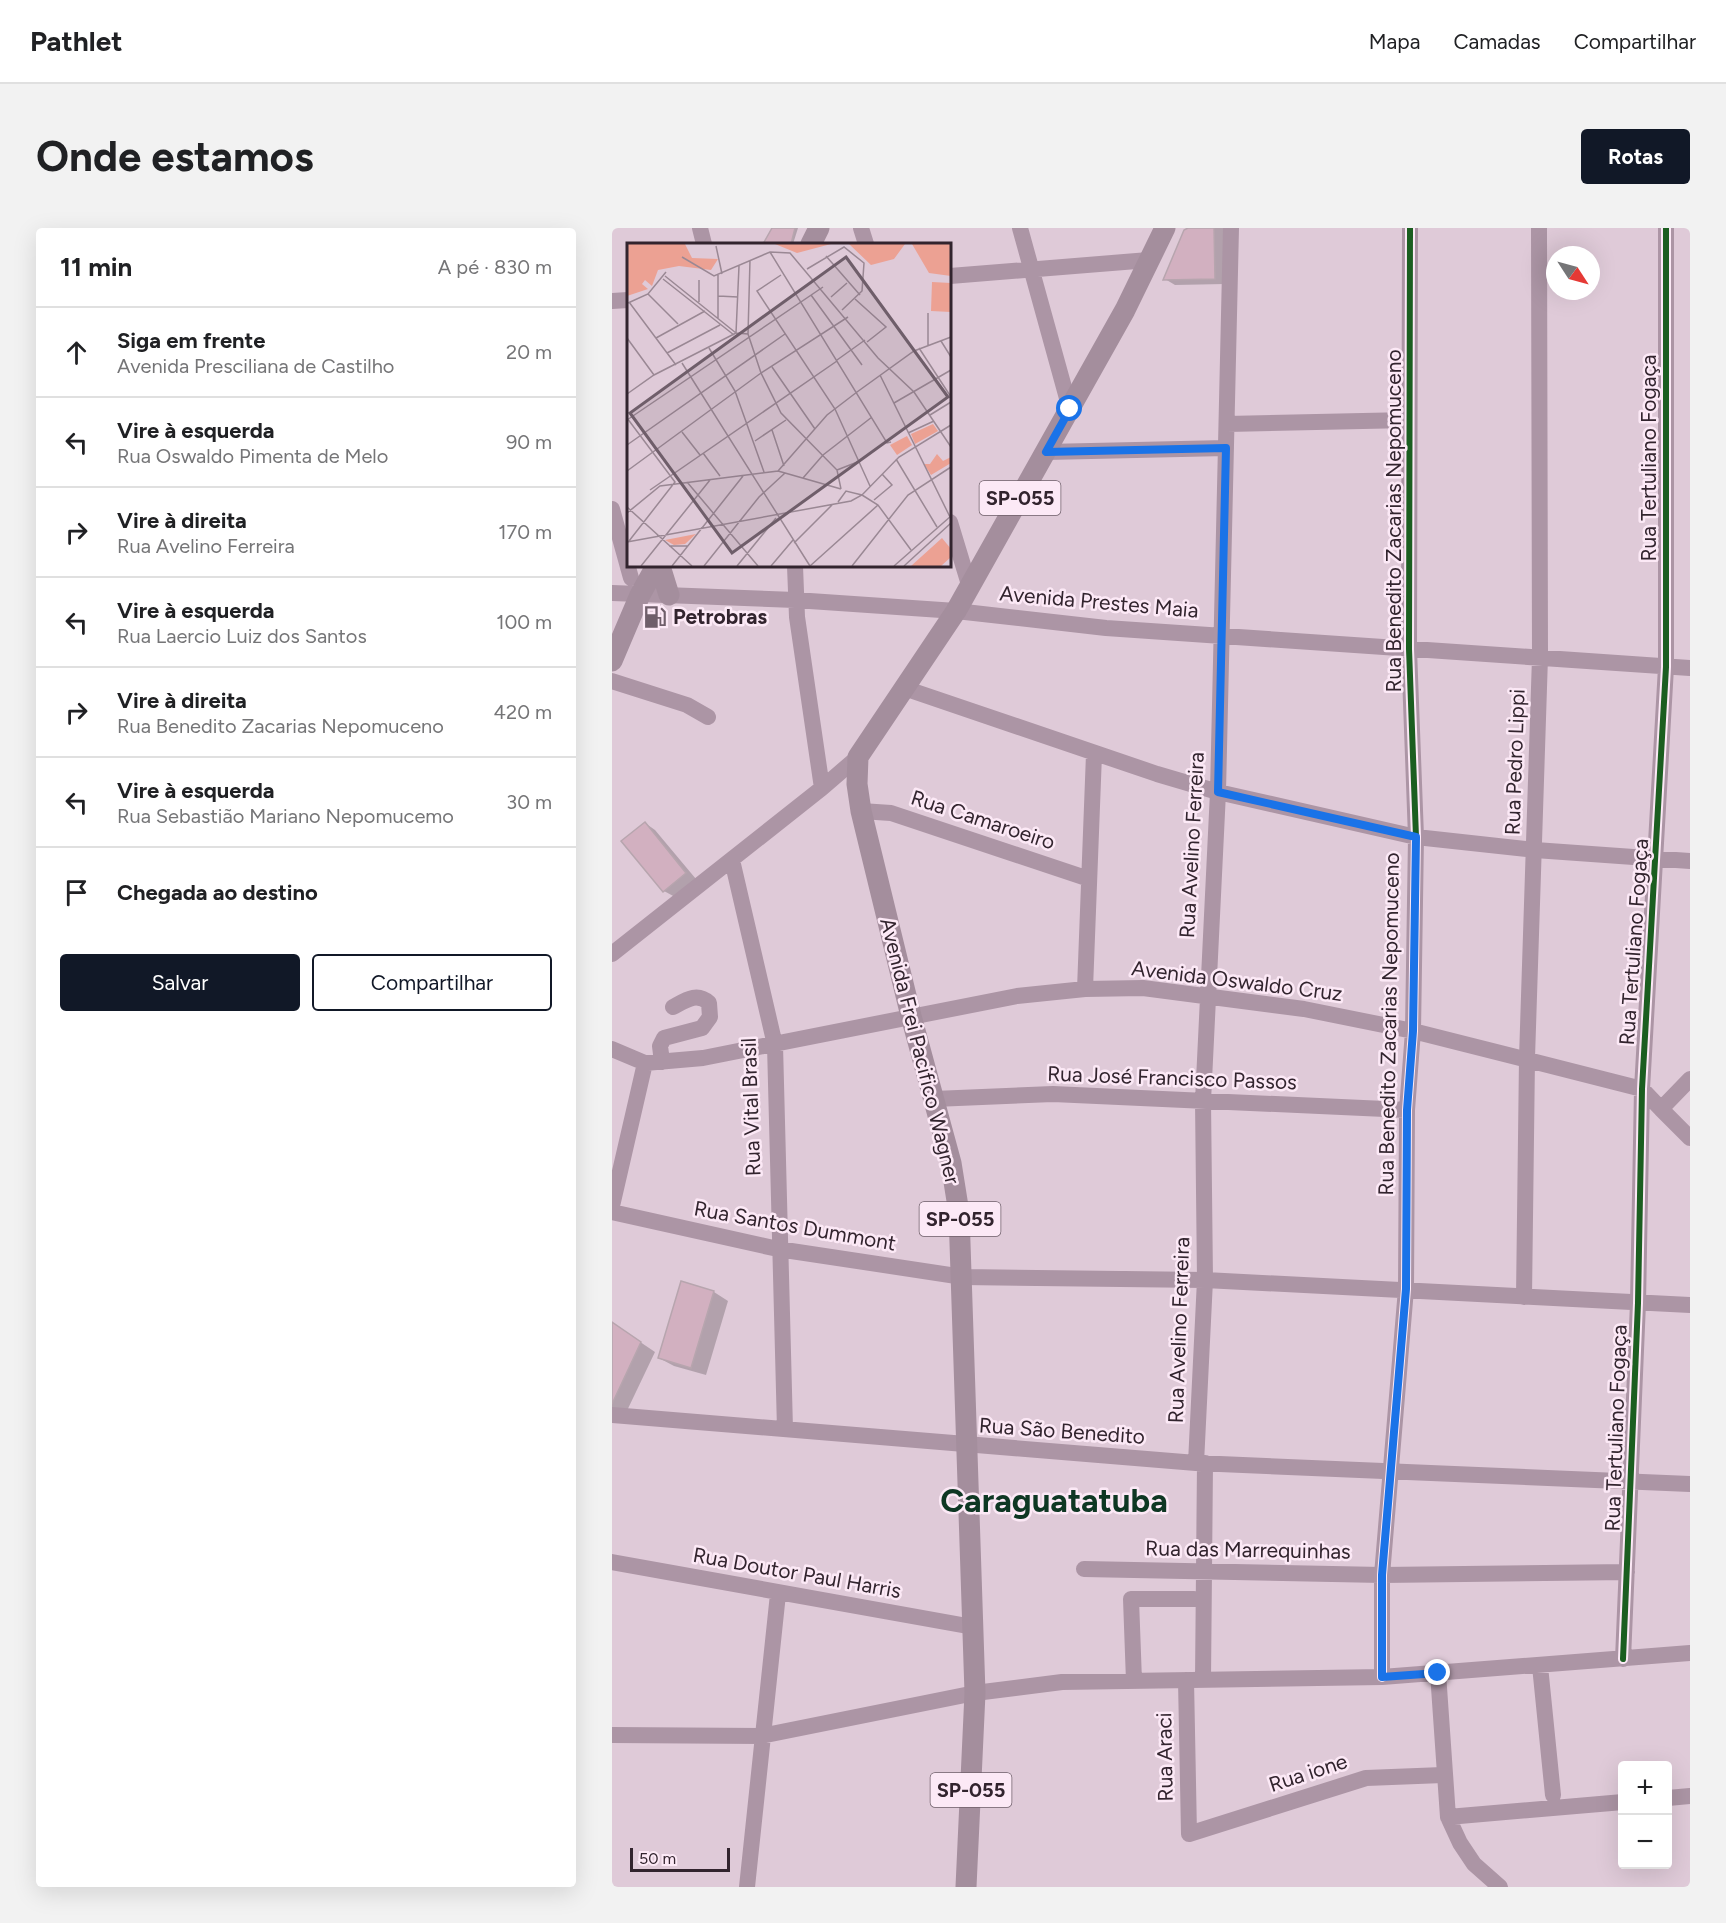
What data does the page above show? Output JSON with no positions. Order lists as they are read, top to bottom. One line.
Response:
{"streets":{"main road":["SP-055","Avenida Frei Pacifico Wagner"],"street":["Rua Tertuliano Fogaça","Rua Benedito Zacarias Nepomuceno","Avenida Prestes Maia","Rua Pedro Lippi","Rua Camaroeiro","Rua Avelino Ferreira","Avenida Oswaldo Cruz","Rua José Francisco Passos","Rua Vital Brasil","Rua Santos Dummont","Rua São Benedito","Rua das Marrequinhas","Rua Doutor Paul Harris","Rua Araci","Rua ione"]},"crossings":[["Rua Tertuliano Fogaça","Avenida Prestes Maia"],["Rua Tertuliano Fogaça","Avenida Oswaldo Cruz"],["Rua Tertuliano Fogaça","Rua Santos Dummont"],["Rua Tertuliano Fogaça","Rua São Benedito"],["Rua Tertuliano Fogaça","Rua das Marrequinhas"],["SP-055","Avenida Prestes Maia"],["SP-055","Avenida Frei Pacifico Wagner"],["Rua Benedito Zacarias Nepomuceno","Avenida Prestes Maia"],["Rua Benedito Zacarias Nepomuceno","Avenida Oswaldo Cruz"],["Rua Benedito Zacarias Nepomuceno","Rua José Francisco Passos"],["Rua Benedito Zacarias Nepomuceno","Rua Santos Dummont"],["Rua Benedito Zacarias Nepomuceno","Rua São Benedito"],["Rua Benedito Zacarias Nepomuceno","Rua das Marrequinhas"],["Avenida Prestes Maia","Rua Pedro Lippi"],["Avenida Prestes Maia","Rua Avelino Ferreira"],["Rua Pedro Lippi","Avenida Oswaldo Cruz"],["Rua Pedro Lippi","Rua Santos Dummont"],["Rua Camaroeiro","Avenida Frei Pacifico Wagner"],["Rua Avelino Ferreira","Avenida Oswaldo Cruz"],["Rua Avelino Ferreira","Rua José Francisco Passos"],["Rua Avelino Ferreira","Rua Santos Dummont"],["Rua Avelino Ferreira","Rua São Benedito"],["Rua Avelino Ferreira","Rua das Marrequinhas"],["Avenida Oswaldo Cruz","Avenida Frei Pacifico Wagner"],["Avenida Oswaldo Cruz","Rua Vital Brasil"],["Avenida Frei Pacifico Wagner","Rua José Francisco Passos"],["Avenida Frei Pacifico Wagner","Rua Santos Dummont"],["Avenida Frei Pacifico Wagner","Rua São Benedito"],["Avenida Frei Pacifico Wagner","Rua Doutor Paul Harris"],["Rua Vital Brasil","Rua Santos Dummont"],["Rua Vital Brasil","Rua São Benedito"],["Rua Araci","Rua ione"]],"districts":["Caraguatatuba"],"places":{"fuel station":["Petrobras"]},"scale_bar":"50 m","north":"bottom right","page":{"header":"Pathlet","nav":["Mapa","Camadas","Compartilhar"],"buttons":["Rotas",["Salvar","Compartilhar"]],"title":"Onde estamos","heading":["11 min","A pé · 830 m"],"list":[["Siga em frente","Avenida Presciliana de Castilho","20 m"],["Vire à esquerda","Rua Oswaldo Pimenta de Melo","90 m"],["Vire à direita","Rua Avelino Ferreira","170 m"],["Vire à esquerda","Rua Laercio Luiz dos Santos","100 m"],["Vire à direita","Rua Benedito Zacarias Nepomuceno","420 m"],["Vire à esquerda","Rua Sebastião Mariano Nepomucemo","30 m"],"Chegada ao destino"],"map_buttons":["+","−"],"scale":"50 m"}}
